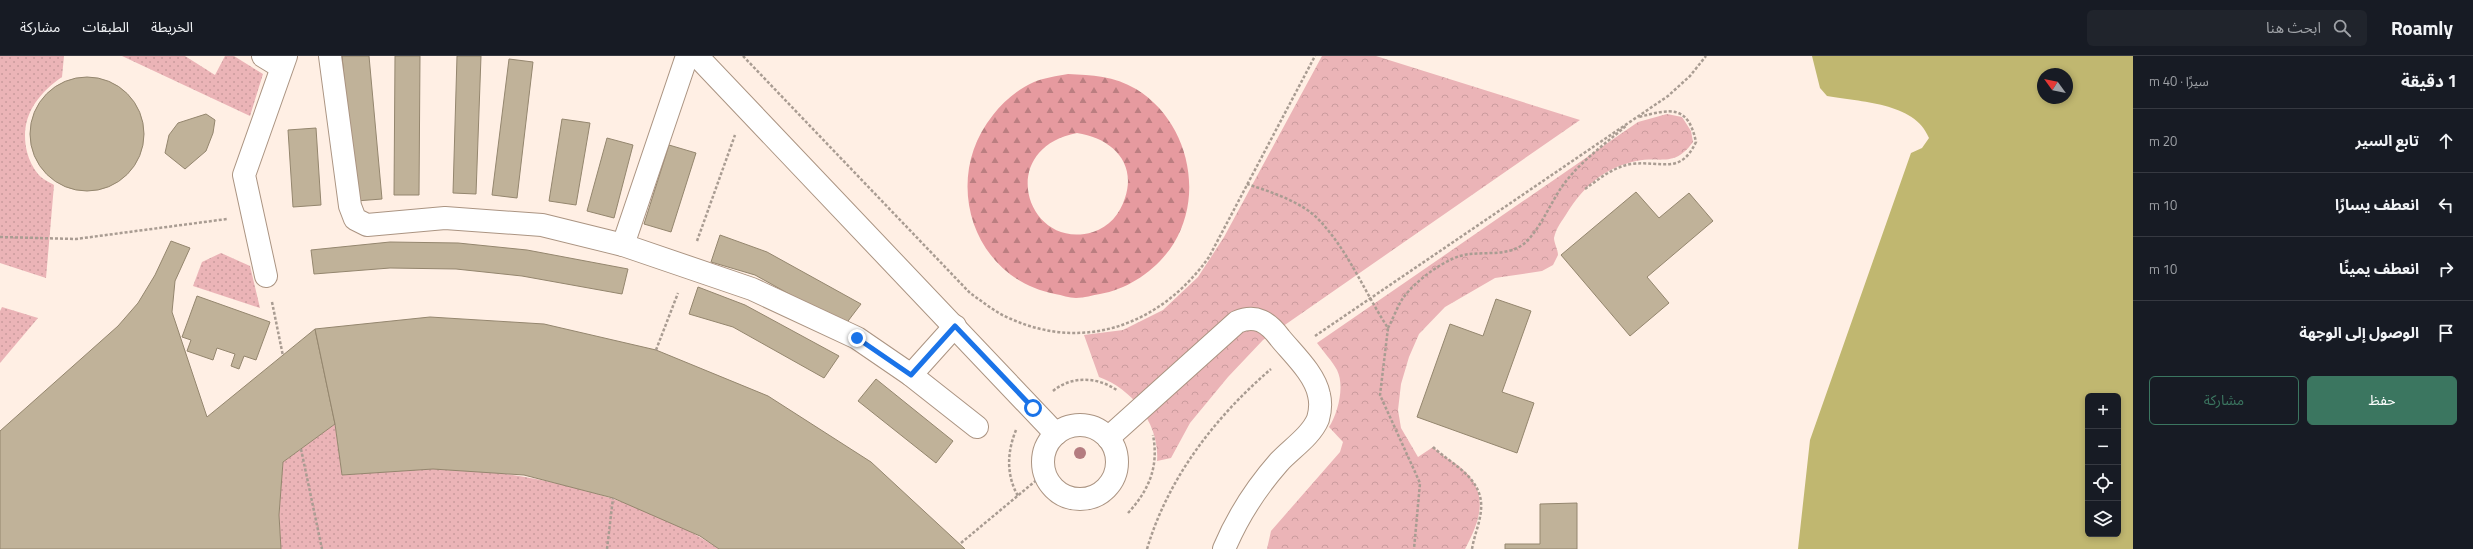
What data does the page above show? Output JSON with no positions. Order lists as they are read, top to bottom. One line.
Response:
{"north":"top left","page":{"header":"Roamly","search":"ابحث هنا","nav":["الخريطة","الطبقات","مشاركة"],"heading":["1 دقيقة","سيرًا · 40 m"],"list":[["تابع السير","20 m"],["انعطف يسارًا","10 m"],["انعطف يمينًا","10 m"],"الوصول إلى الوجهة"],"buttons":["حفظ","مشاركة"],"map_buttons":["+","−"]}}
